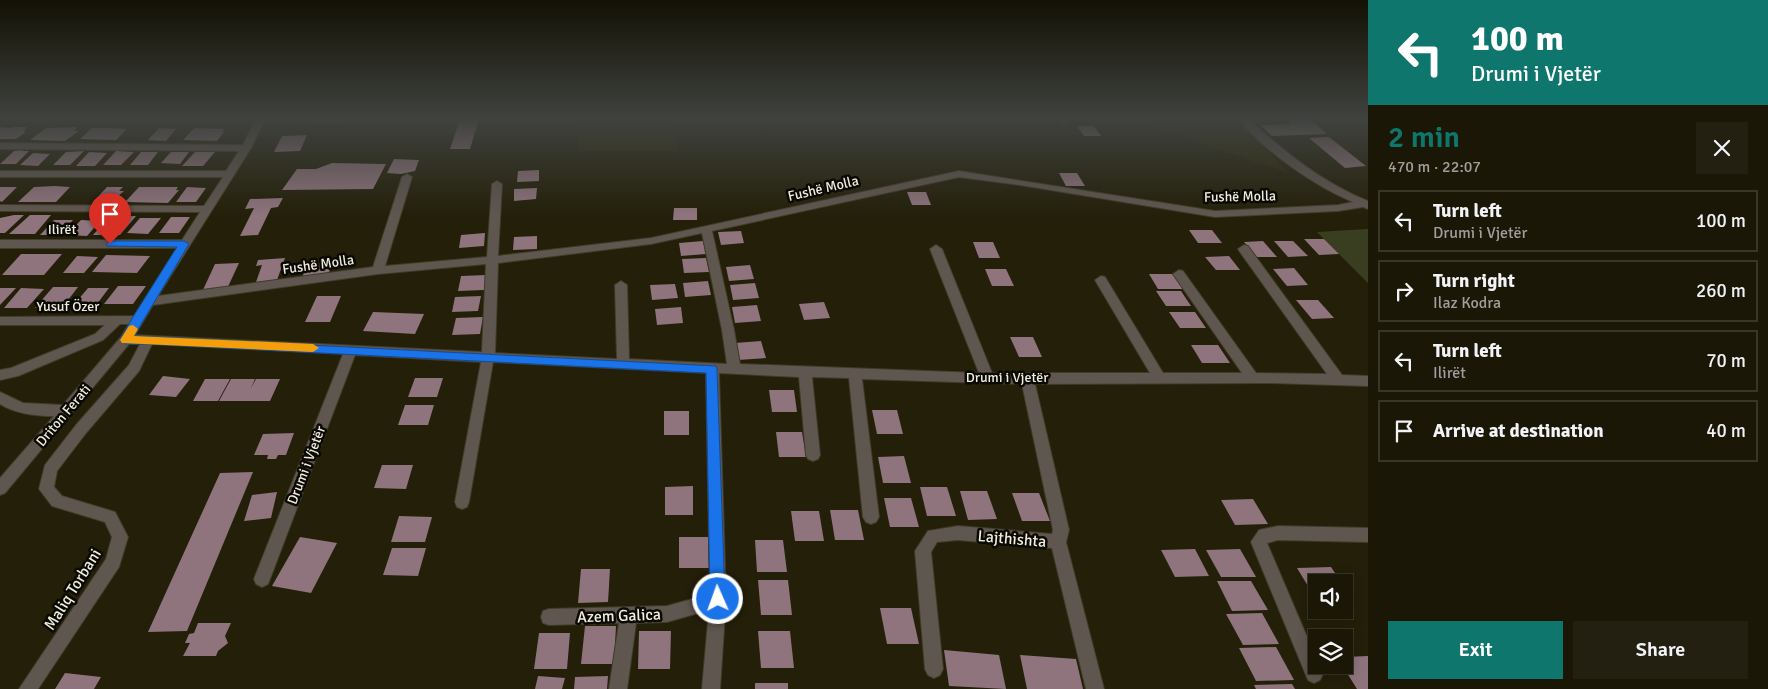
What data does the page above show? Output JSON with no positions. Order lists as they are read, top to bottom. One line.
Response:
{"streets":{"street":["Fushë Molla","Ilirët","Yusuf Özer","Drumi i Vjetër","Driton Ferati","Lajthishta","Maliq Torbani","Azem Galica"]},"crossings":[["Fushë Molla","Driton Ferati"],["Ilirët","Driton Ferati"],["Yusuf Özer","Driton Ferati"],["Drumi i Vjetër","Driton Ferati"],["Drumi i Vjetër","Lajthishta"],["Drumi i Vjetër","Maliq Torbani"]],"page":{"turn":["100 m","Drumi i Vjetër"],"heading":["2 min","470 m · 22:07"],"list":[{"name":"Turn left","note":"Drumi i Vjetër","value":"100 m"},{"name":"Turn right","note":"Ilaz Kodra","value":"260 m"},{"name":"Turn left","note":"Ilirët","value":"70 m"},{"name":"Arrive at destination","value":"40 m"}],"buttons":["Exit","Share"]}}
